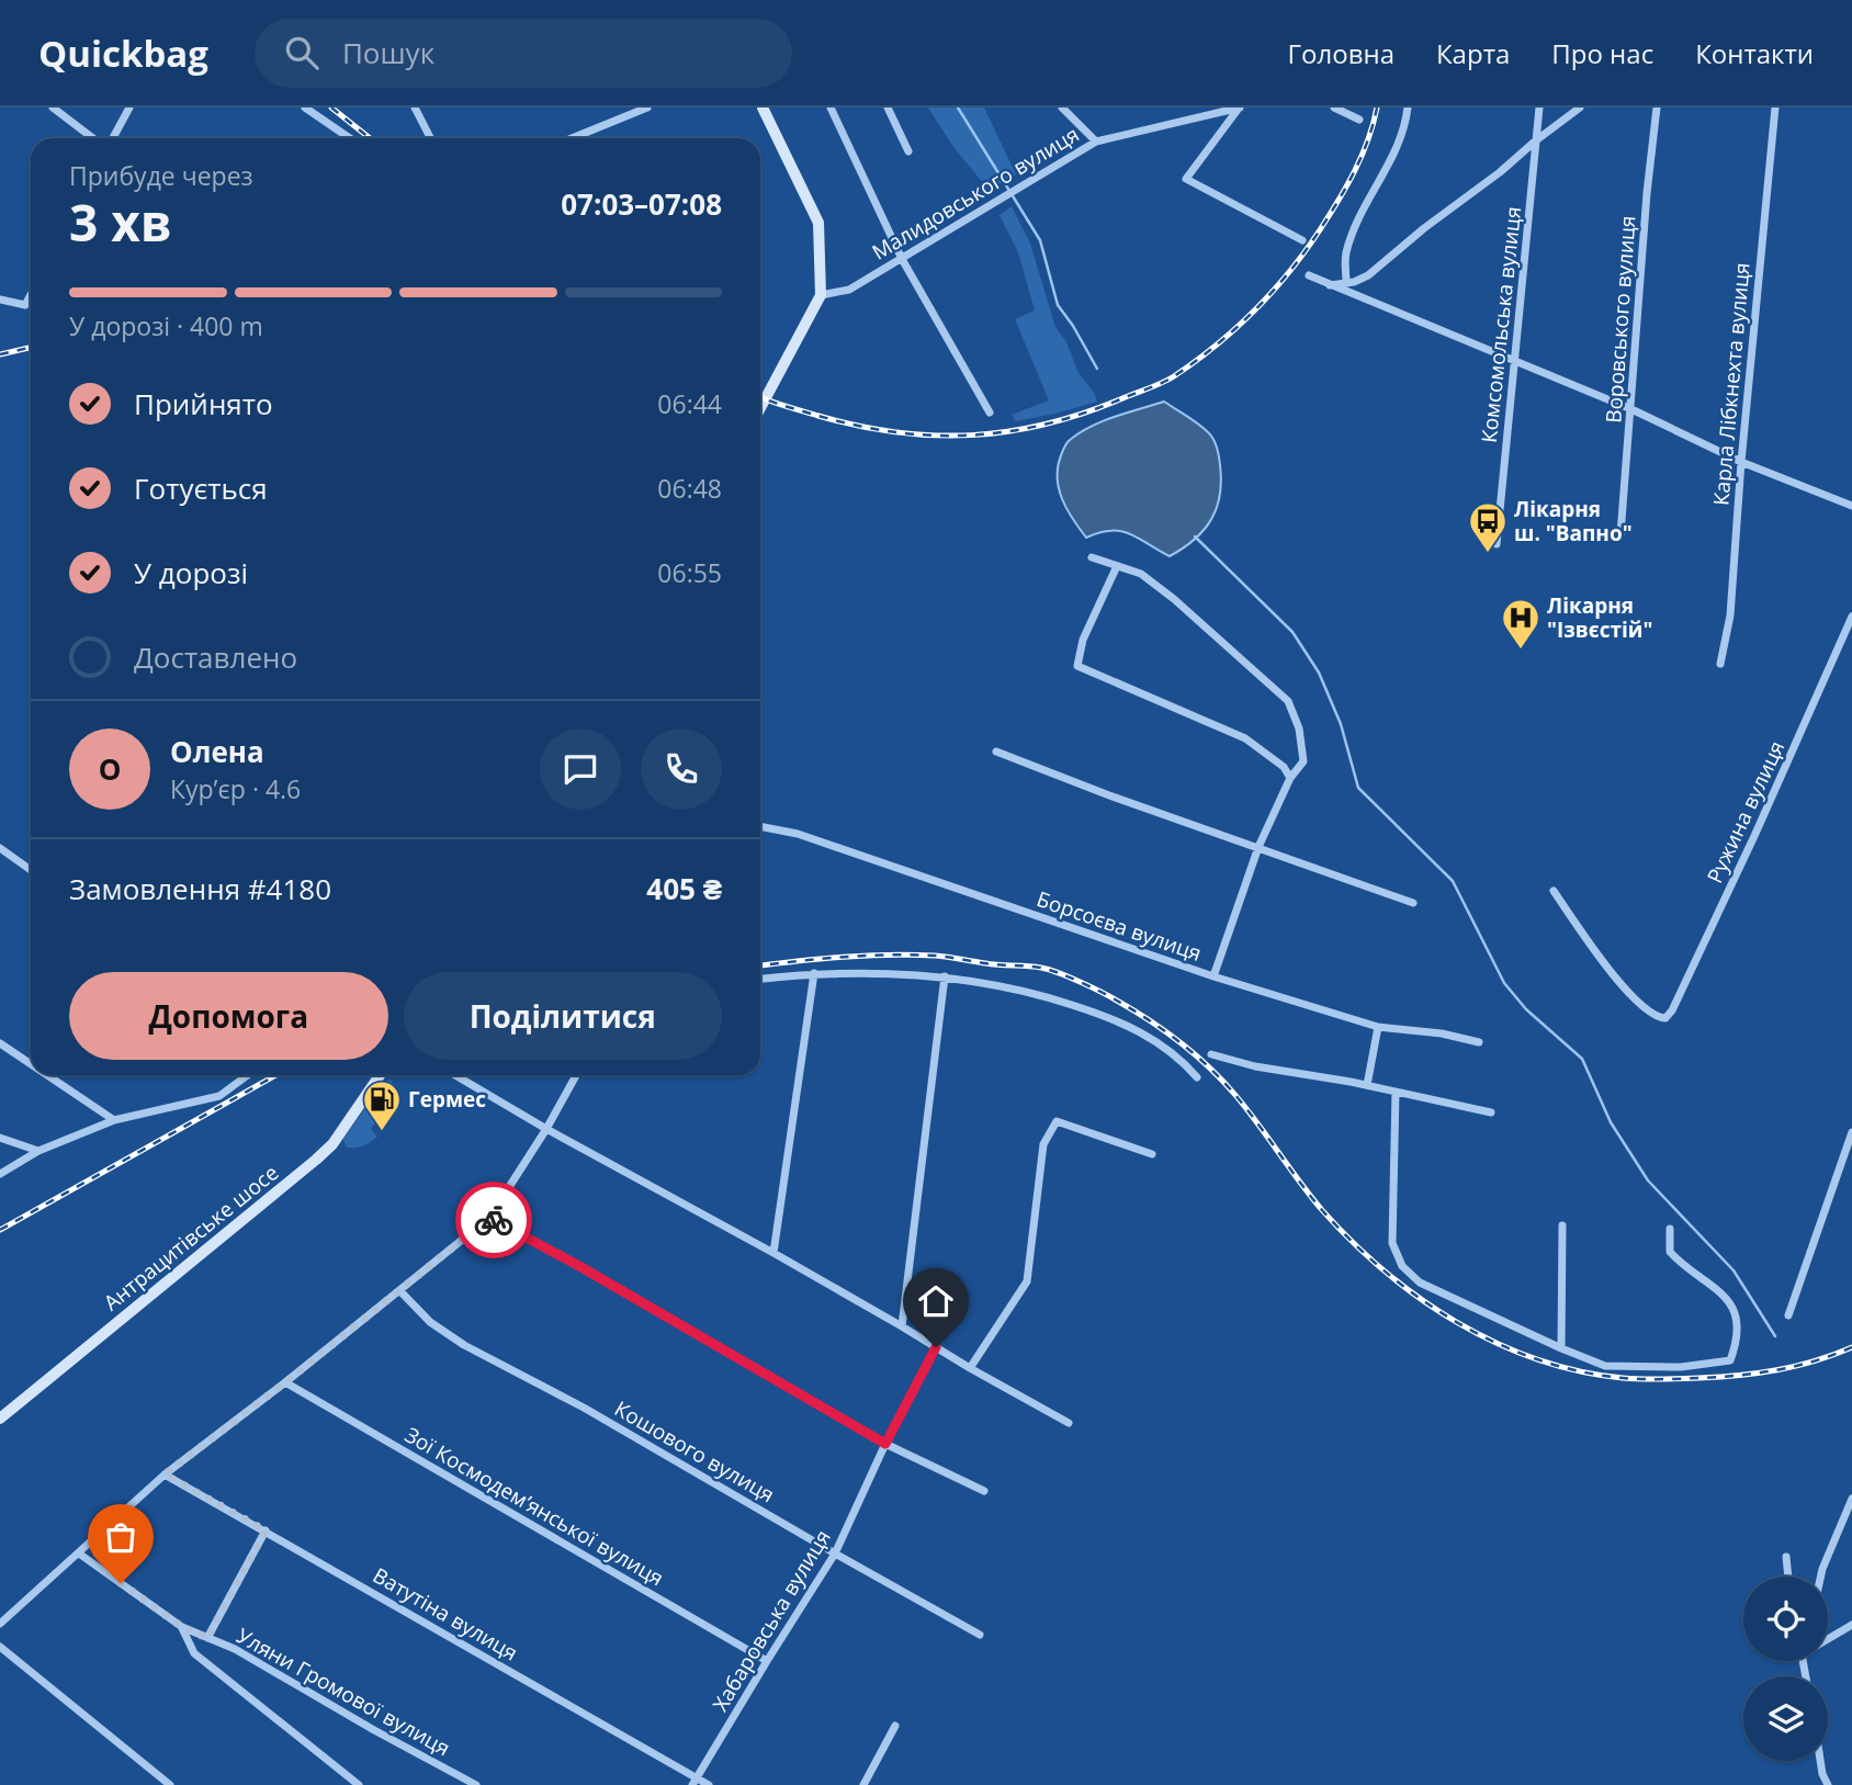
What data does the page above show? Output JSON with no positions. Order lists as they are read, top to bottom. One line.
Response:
{"streets":{"main road":["Антрацитівське шосе"],"street":["Малидовського вулиця","Воровського вулиця","Комсомольська вулиця","Карла Лібкнехта вулиця","Ружина вулиця","Борсоєва вулиця","Кошового вулиця","Зої Космодем’янської вулиця","Ватутіна вулиця","Хабаровська вулиця","Уляни Громової вулиця"]},"crossings":[["Кошового вулиця","Хабаровська вулиця"],["Зої Космодем’янської вулиця","Хабаровська вулиця"],["Ватутіна вулиця","Хабаровська вулиця"]],"places":{"bus stop":["Лікарня ш. \"Вапно\""],"hospital":["Лікарня \"Ізвєстій\""],"fuel station":["Гермес"]},"page":{"header":"Quickbag","search":"Пошук","nav":["Головна","Карта","Про нас","Контакти"],"heading":["3 хв","Прибуде через","07:03–07:08"],"panel":["Олена","Кур’єр · 4.6","Замовлення #4180","405 ₴"],"bar":"У дорозі · 400 m","list":[["Прийнято","06:44"],["Готується","06:48"],["У дорозі","06:55"],"Доставлено"],"round":"О","buttons":["Допомога","Поділитися"]}}
